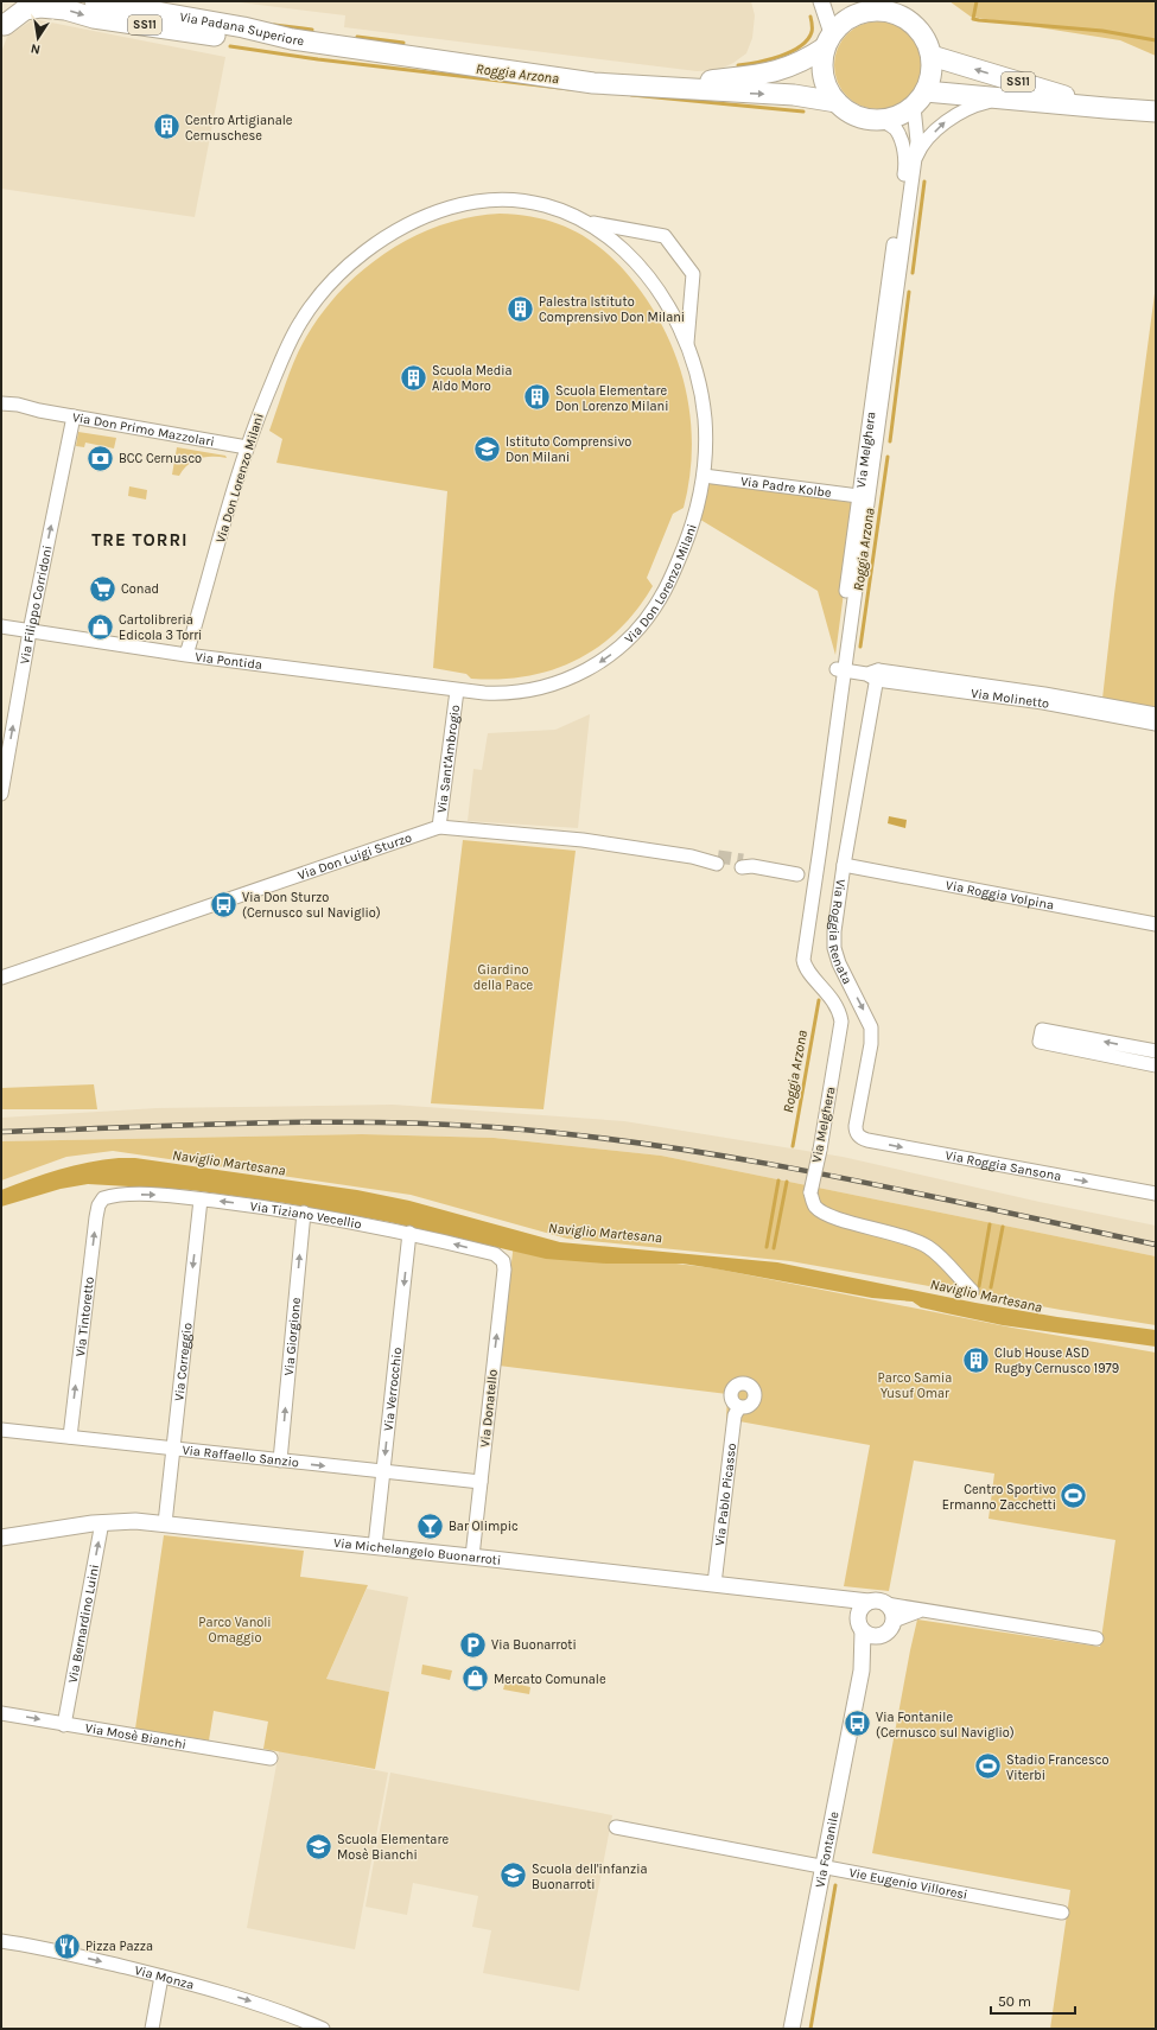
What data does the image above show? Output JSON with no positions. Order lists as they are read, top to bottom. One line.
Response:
{"streets":{"main road":["SS11","Via Padana Superiore"],"street":["Via Don Primo Mazzolari","Via Melghera","Via Don Lorenzo Milani","Via Padre Kolbe","Via Filippo Corridoni","Via Pontida","Via Molinetto","Via Sant'Ambrogio","Via Don Luigi Sturzo","Via Roggia Volpina","Via Roggia Renata","Via Roggia Sansona","Via Tiziano Vecellio","Via Tintoretto","Via Giorgione","Via Correggio","Via Verrocchio","Via Donatello","Via Raffaello Sanzio","Via Pablo Picasso","Via Michelangelo Buonarroti","Via Bernardino Luini","Via Mosè Bianchi","Via Fontanile","Vie Eugenio Villoresi","Via Monza"]},"crossings":[["SS11","Via Padana Superiore"],["SS11","Via Melghera"],["Via Don Primo Mazzolari","Via Don Lorenzo Milani"],["Via Don Primo Mazzolari","Via Filippo Corridoni"],["Via Melghera","Via Padre Kolbe"],["Via Melghera","Via Molinetto"],["Via Don Lorenzo Milani","Via Padre Kolbe"],["Via Don Lorenzo Milani","Via Pontida"],["Via Don Lorenzo Milani","Via Sant'Ambrogio"],["Via Filippo Corridoni","Via Pontida"],["Via Pontida","Via Sant'Ambrogio"],["Via Molinetto","Via Roggia Renata"],["Via Sant'Ambrogio","Via Don Luigi Sturzo"],["Via Roggia Volpina","Via Roggia Renata"],["Via Roggia Renata","Via Roggia Sansona"],["Via Tiziano Vecellio","Via Tintoretto"],["Via Tiziano Vecellio","Via Giorgione"],["Via Tiziano Vecellio","Via Correggio"],["Via Tiziano Vecellio","Via Verrocchio"],["Via Tiziano Vecellio","Via Donatello"],["Via Tintoretto","Via Raffaello Sanzio"],["Via Giorgione","Via Raffaello Sanzio"],["Via Correggio","Via Raffaello Sanzio"],["Via Correggio","Via Michelangelo Buonarroti"],["Via Verrocchio","Via Raffaello Sanzio"],["Via Verrocchio","Via Michelangelo Buonarroti"],["Via Donatello","Via Raffaello Sanzio"],["Via Donatello","Via Michelangelo Buonarroti"],["Via Pablo Picasso","Via Michelangelo Buonarroti"],["Via Michelangelo Buonarroti","Via Bernardino Luini"],["Via Michelangelo Buonarroti","Via Fontanile"],["Via Bernardino Luini","Via Mosè Bianchi"],["Via Fontanile","Vie Eugenio Villoresi"]],"one_way":["Via Filippo Corridoni","Via Roggia Renata","Via Roggia Sansona","Via Tintoretto","Via Giorgione","Via Correggio","Via Verrocchio","Via Donatello","Via Bernardino Luini","Via Monza"],"districts":["TRE TORRI"],"water":["Roggia Arzona","Naviglio Martesana"],"parks":["Giardino della Pace","Parco Samia Yusuf Omar","Parco Vanoli Omaggio"],"places":{"building":["Centro Artigianale Cernuschese","Palestra Istituto Comprensivo Don Milani","Scuola Media Aldo Moro","Scuola Elementare Don Lorenzo Milani","Club House ASD Rugby Cernusco 1979"],"school or university":["Istituto Comprensivo Don Milani","Scuola Elementare Mosè Bianchi","Scuola dell'infanzia Buonarroti"],"bank":["BCC Cernusco"],"supermarket":["Conad"],"shop":["Cartolibreria Edicola 3 Torri","Mercato Comunale"],"bus stop":["Via Don Sturzo (Cernusco sul Naviglio)","Via Fontanile (Cernusco sul Naviglio)"],"sports":["Centro Sportivo Ermanno Zacchetti","Stadio Francesco Viterbi"],"bar":["Bar Olimpic"],"parking":["Via Buonarroti"],"restaurant":["Pizza Pazza"]},"scale_bar":"50 m","north":"bottom"}
